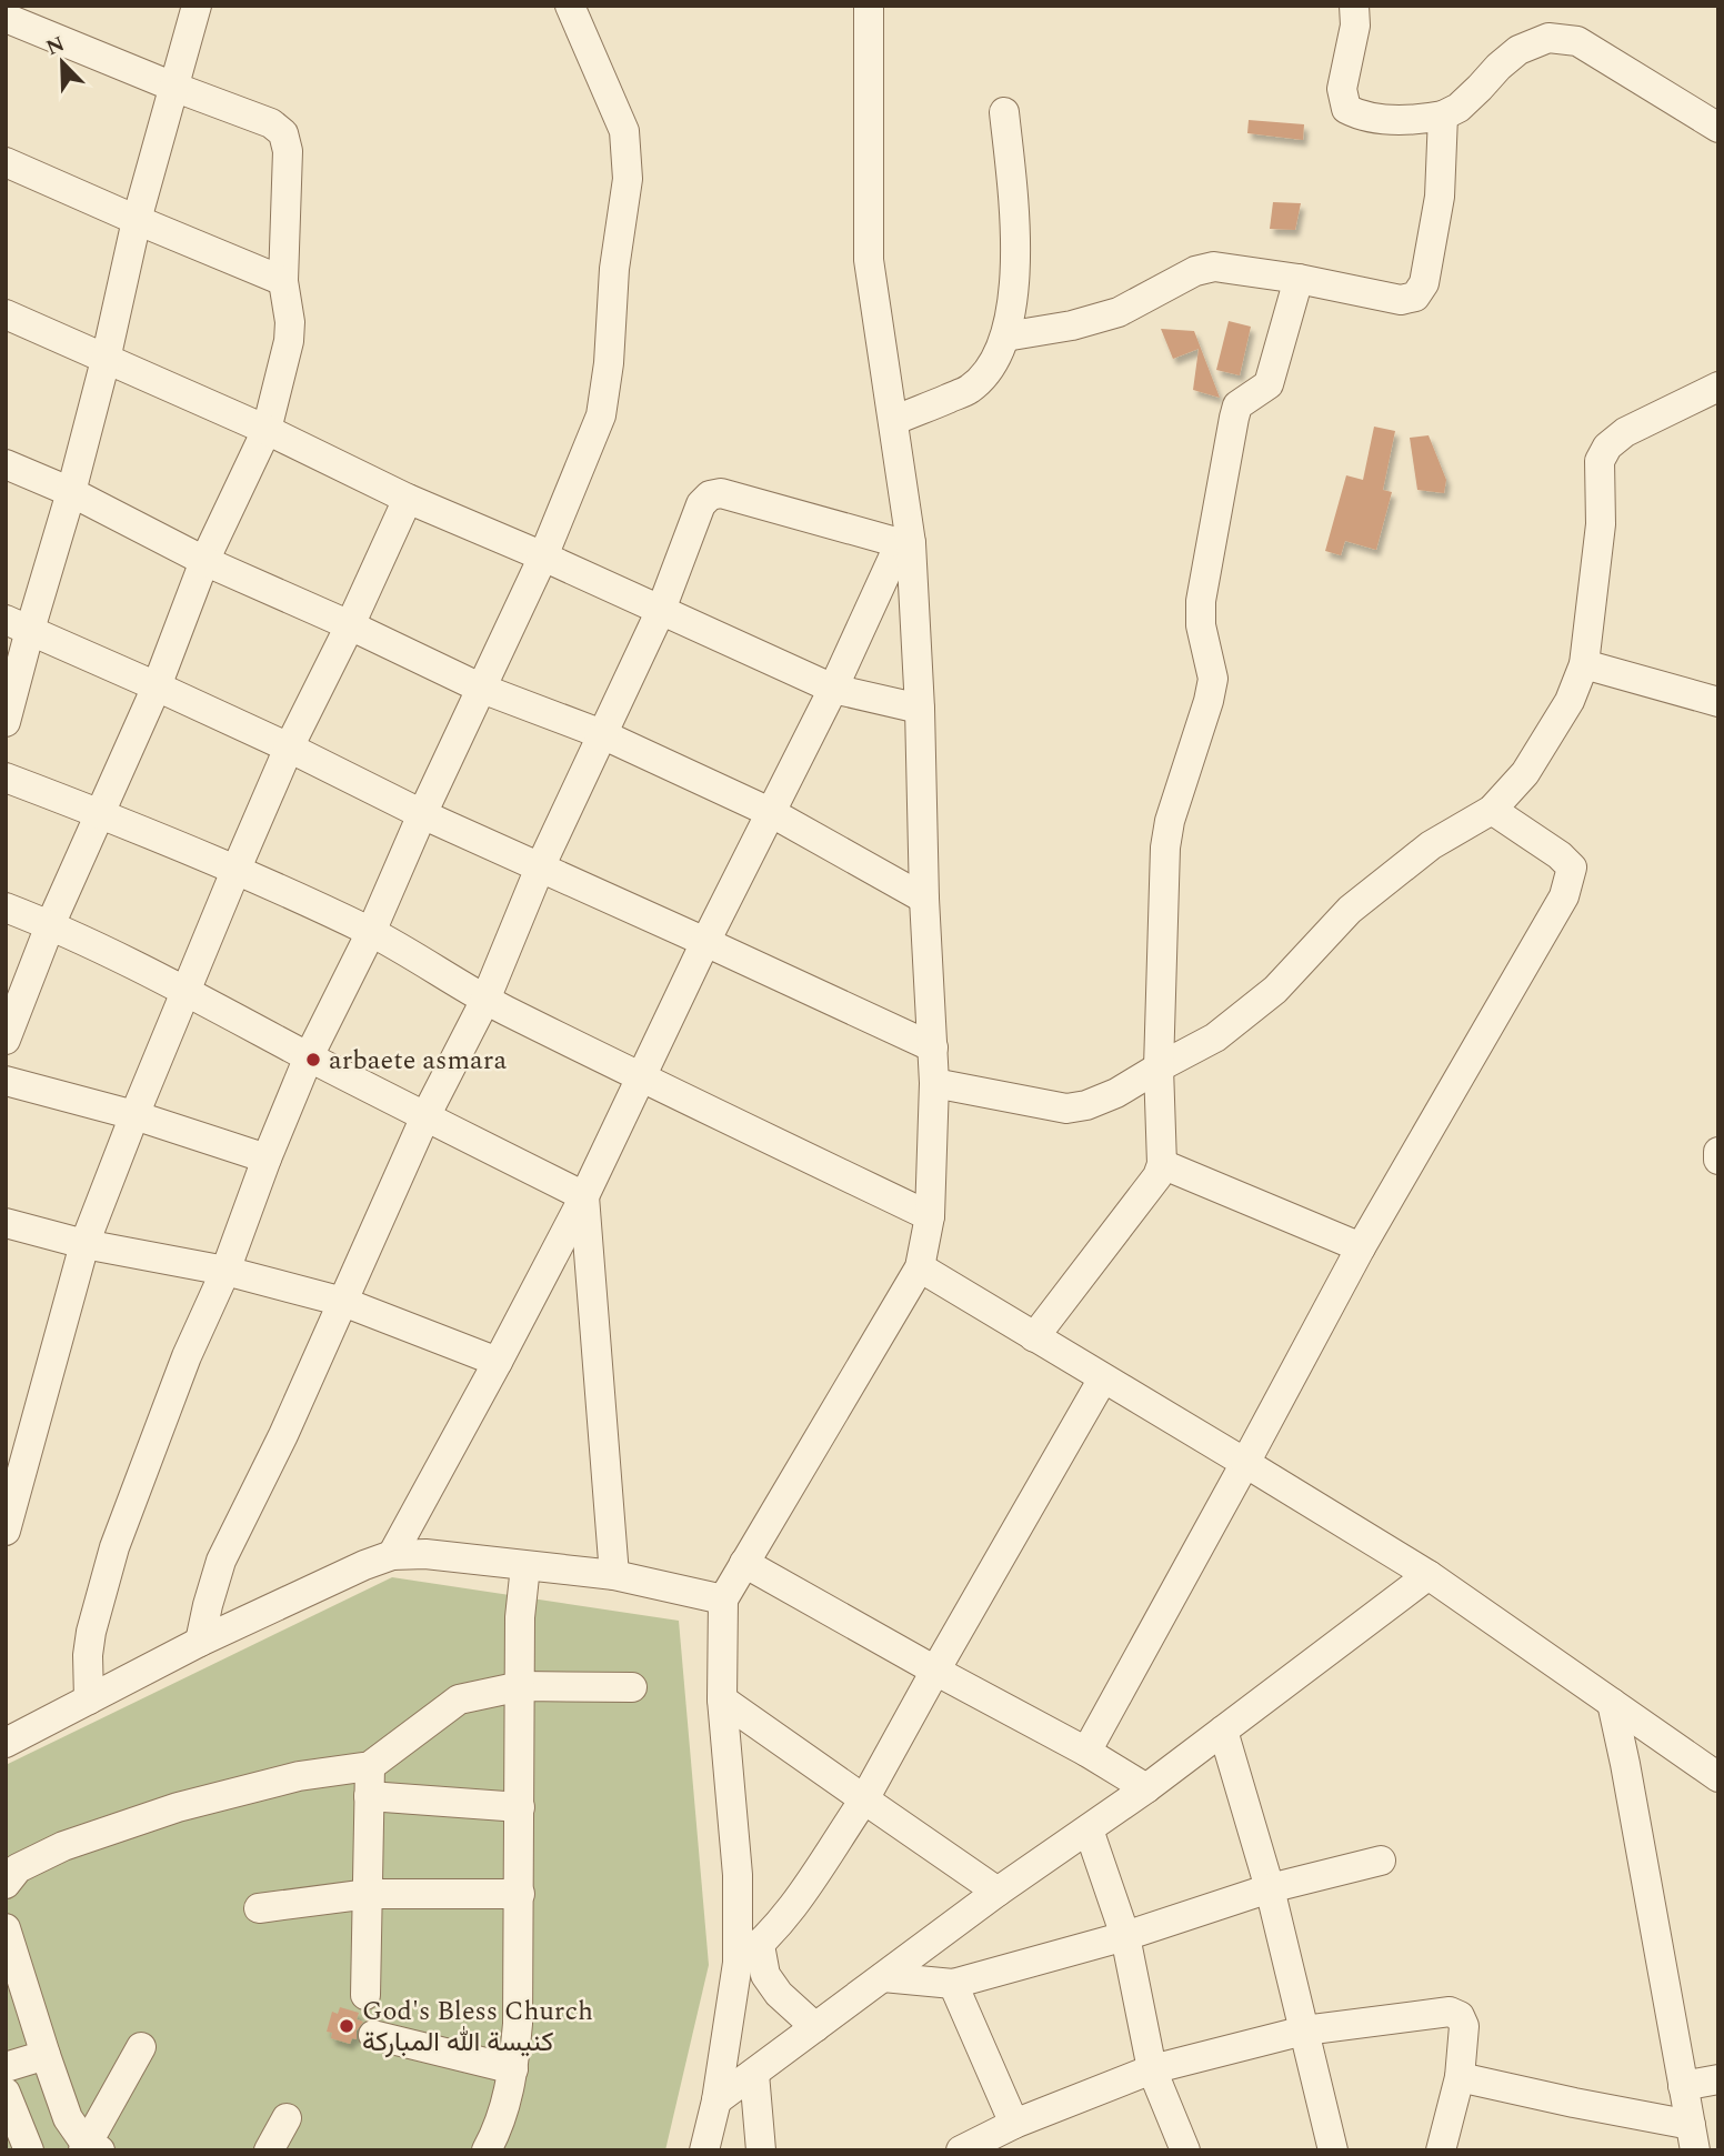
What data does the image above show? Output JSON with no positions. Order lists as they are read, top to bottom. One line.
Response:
{"places":["arbaete asmara","God's Bless Church كنيسة الله المباركة"],"north":"top left"}
